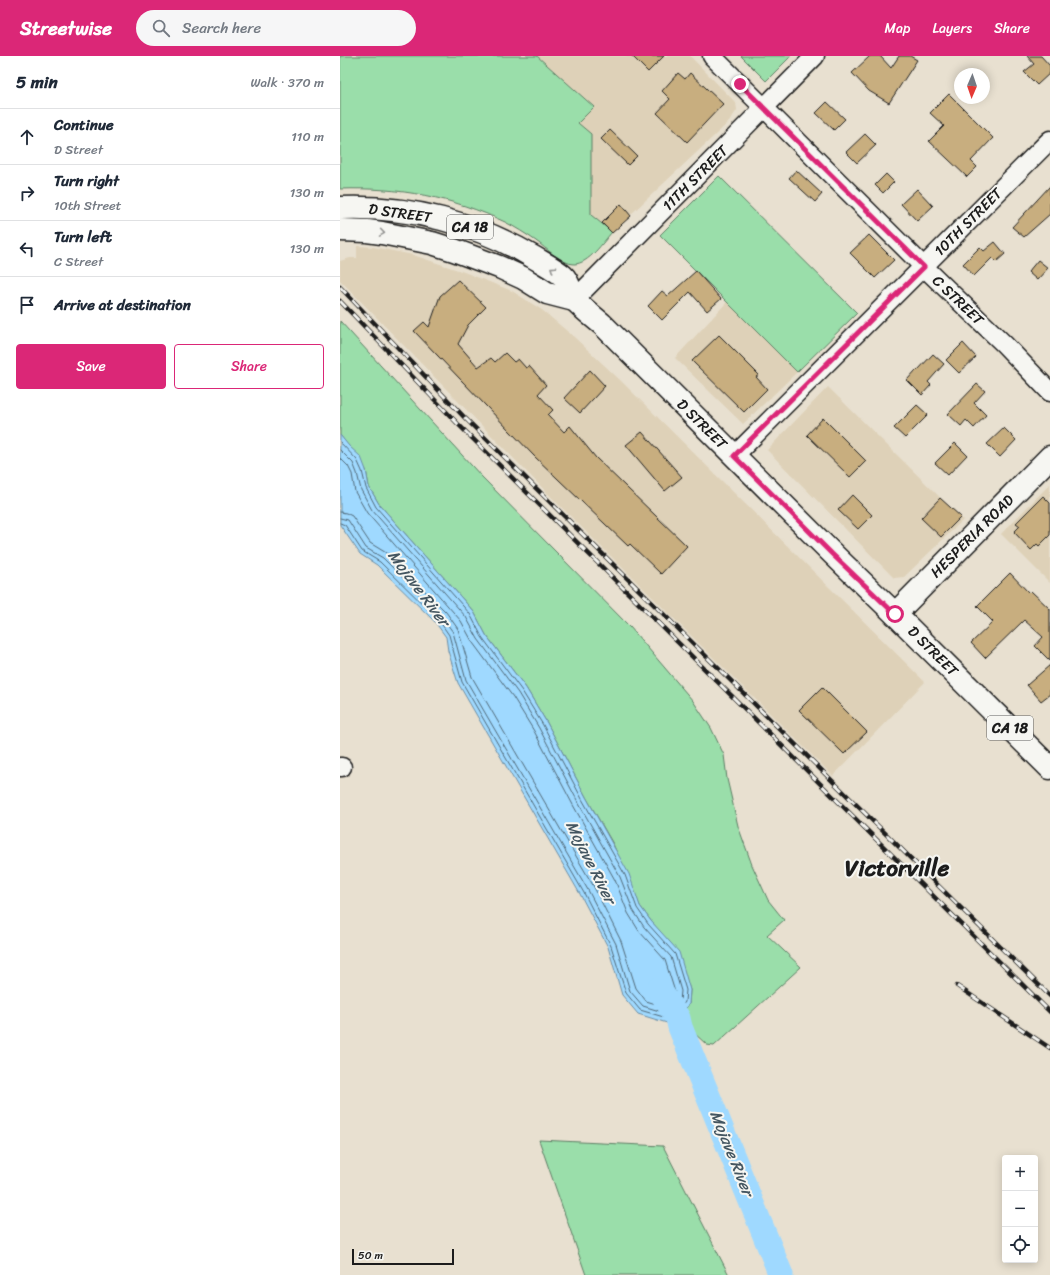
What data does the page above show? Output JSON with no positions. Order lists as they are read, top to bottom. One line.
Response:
{"streets":{"main road":["D STREET","CA 18","HESPERIA ROAD"],"street":["11TH STREET","10TH STREET","C STREET"]},"crossings":[["11TH STREET","D STREET"],["11TH STREET","C STREET"],["D STREET","10TH STREET"],["D STREET","HESPERIA ROAD"],["10TH STREET","C STREET"]],"districts":["Victorville"],"water":["Mojave River"],"scale_bar":"50 m","north":"bottom","page":{"header":"Streetwise","search":"Search here","nav":["Map","Layers","Share"],"heading":["5 min","Walk · 370 m"],"list":[["Continue","D Street","110 m"],["Turn right","10th Street","130 m"],["Turn left","C Street","130 m"],"Arrive at destination"],"buttons":["Save","Share"],"map_buttons":["+","−"],"scale":"50 m"}}
